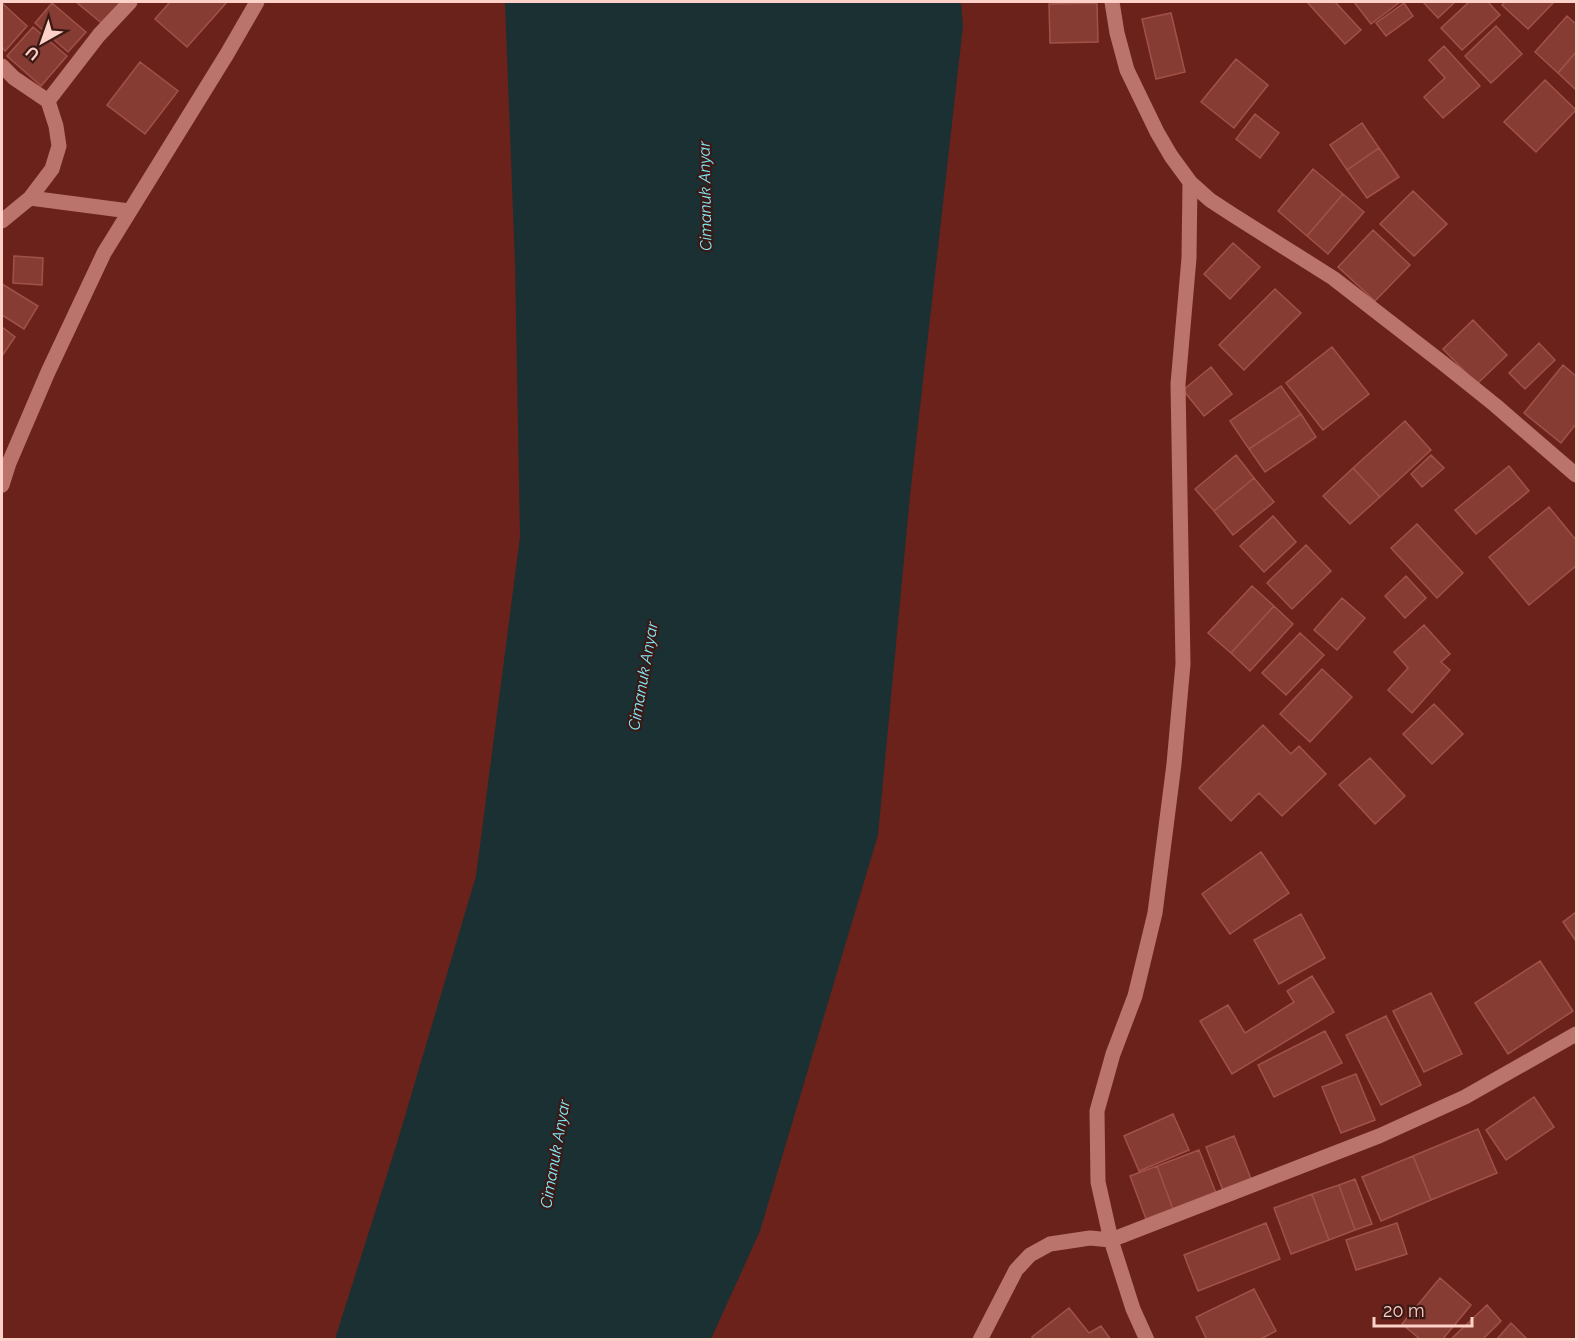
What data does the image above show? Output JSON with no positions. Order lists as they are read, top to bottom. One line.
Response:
{"water":["Cimanuk Anyar"],"scale_bar":"20 m","north":"bottom left"}
